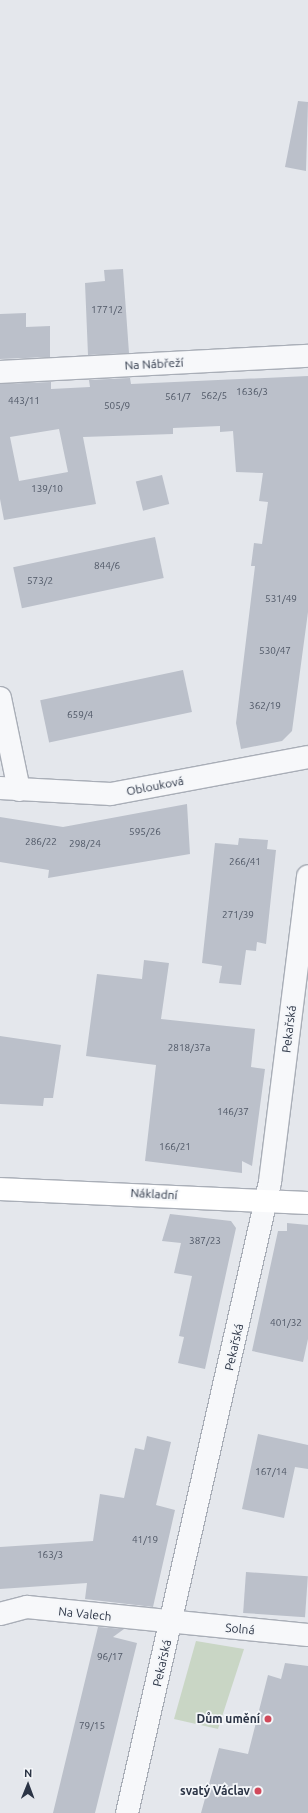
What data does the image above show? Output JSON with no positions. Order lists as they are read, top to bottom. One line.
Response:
{"streets":{"street":["Na Nábřeží","Oblouková","Pekařská","Nákladní","Na Valech","Solná"]},"crossings":[["Pekařská","Nákladní"],["Pekařská","Na Valech"],["Pekařská","Solná"],["Na Valech","Solná"]],"places":["Dům umění","svatý Václav"],"house_numbers":["1771/2","1636/3","562/5","561/7","443/11","505/9","139/10","844/6","573/2","531/49","530/47","362/19","659/4","595/26","286/22","298/24","266/41","271/39","2818/37a","146/37","166/21","387/23","401/32","167/14","41/19","163/3","96/17","79/15"],"north":"top"}
